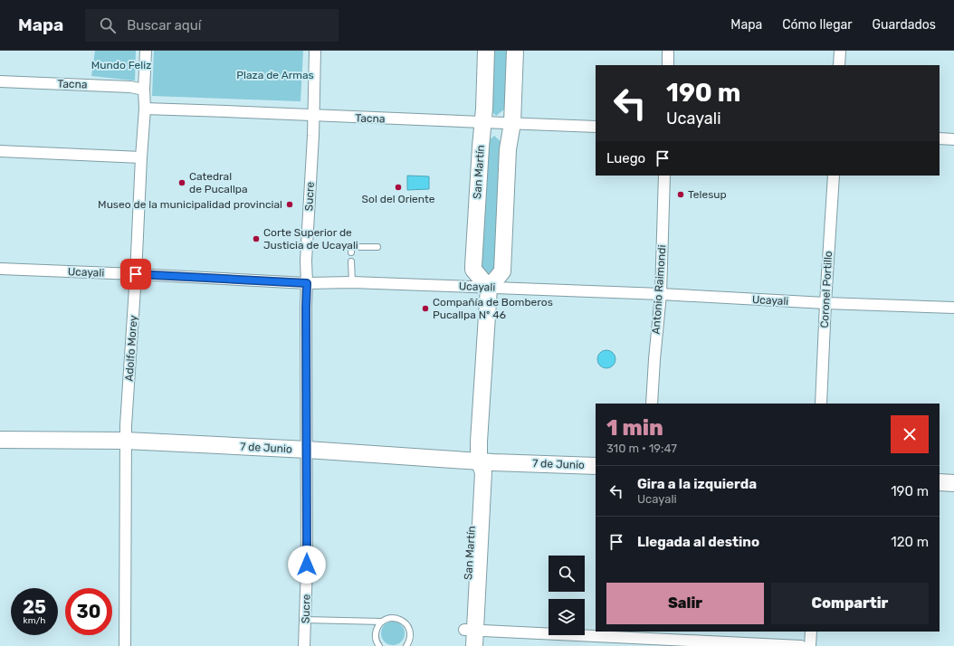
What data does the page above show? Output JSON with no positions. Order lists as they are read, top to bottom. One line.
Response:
{"streets":{"main road":["San Martín","7 de Junio"],"street":["Tacna","Sucre","Ucayali","Antonio Raimondi","Coronel Portillo","Adolfo Morey"]},"crossings":[["Tacna","San Martín"],["Tacna","Sucre"],["Tacna","Adolfo Morey"],["San Martín","Ucayali"],["San Martín","7 de Junio"],["Sucre","Ucayali"],["Sucre","7 de Junio"],["Ucayali","Antonio Raimondi"],["Ucayali","Coronel Portillo"],["Ucayali","Adolfo Morey"],["Adolfo Morey","7 de Junio"]],"parks":["Mundo Feliz","Plaza de Armas"],"places":["Catedral de Pucallpa","Sol del Oriente","Telesup","Museo de la municipalidad provincial","Corte Superior de Justicia de Ucayali","Compañía de Bomberos Pucallpa Nº 46"],"page":{"header":"Mapa","search":"Buscar aquí","nav":["Mapa","Cómo llegar","Guardados"],"turn":["190 m","Ucayali"],"then":"Luego","heading":["1 min","310 m · 19:47"],"list":[{"name":"Gira a la izquierda","note":"Ucayali","value":"190 m"},{"name":"Llegada al destino","value":"120 m"}],"buttons":["Salir","Compartir"],"speed":"25 km/h","limit":"30"}}
